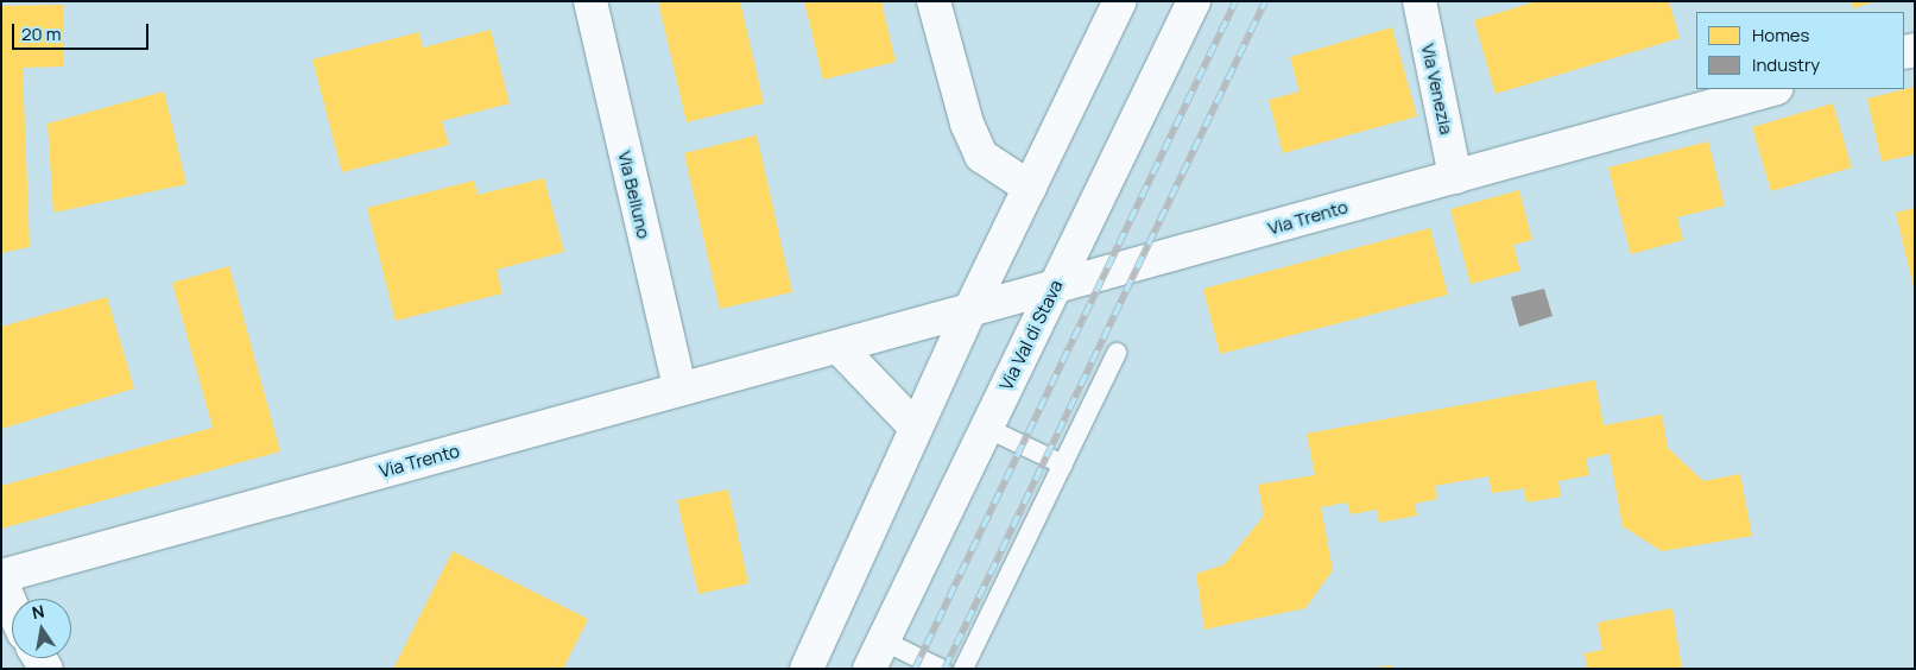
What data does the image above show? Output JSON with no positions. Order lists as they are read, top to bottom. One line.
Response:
{"streets":{"street":["Via Venezia","Via Belluno","Via Trento","Via Val di Stava"]},"crossings":[["Via Venezia","Via Trento"],["Via Belluno","Via Trento"],["Via Trento","Via Val di Stava"]],"legend":["Homes","Industry"],"scale_bar":"20 m","north":"top"}
